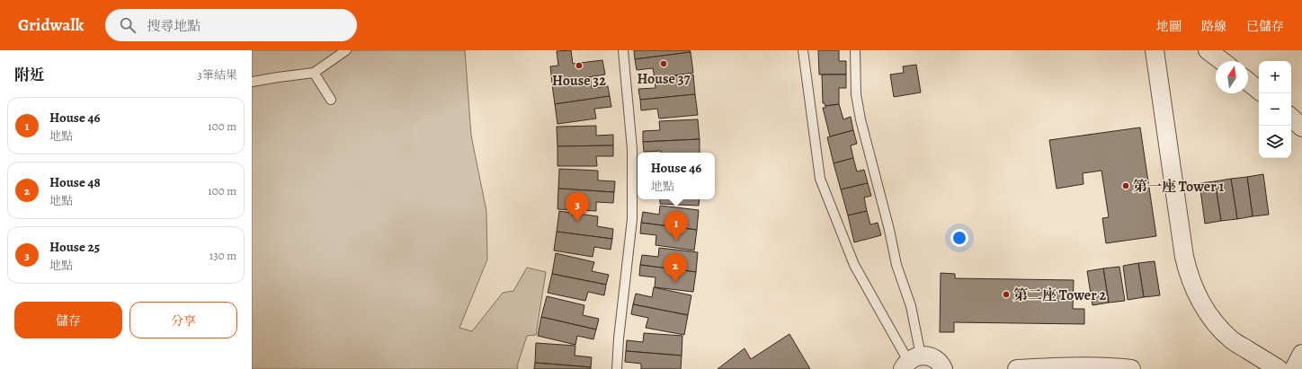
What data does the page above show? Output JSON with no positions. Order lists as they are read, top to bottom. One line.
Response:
{"places":["House 37","House 32","第一座 Tower 1","第二座 Tower 2"],"north":"top","page":{"header":"Gridwalk","search":"搜尋地點","nav":["地圖","路線","已儲存"],"heading":["附近","3筆結果"],"map_buttons":["+","−"],"list":[{"mark":"1","name":"House 46","note":"地點","value":"100 m"},{"mark":"2","name":"House 48","note":"地點","value":"100 m"},{"mark":"3","name":"House 25","note":"地點","value":"130 m"}],"popup":["House 46","地點"],"pins":["3","1","2"],"buttons":["儲存","分享"]}}
